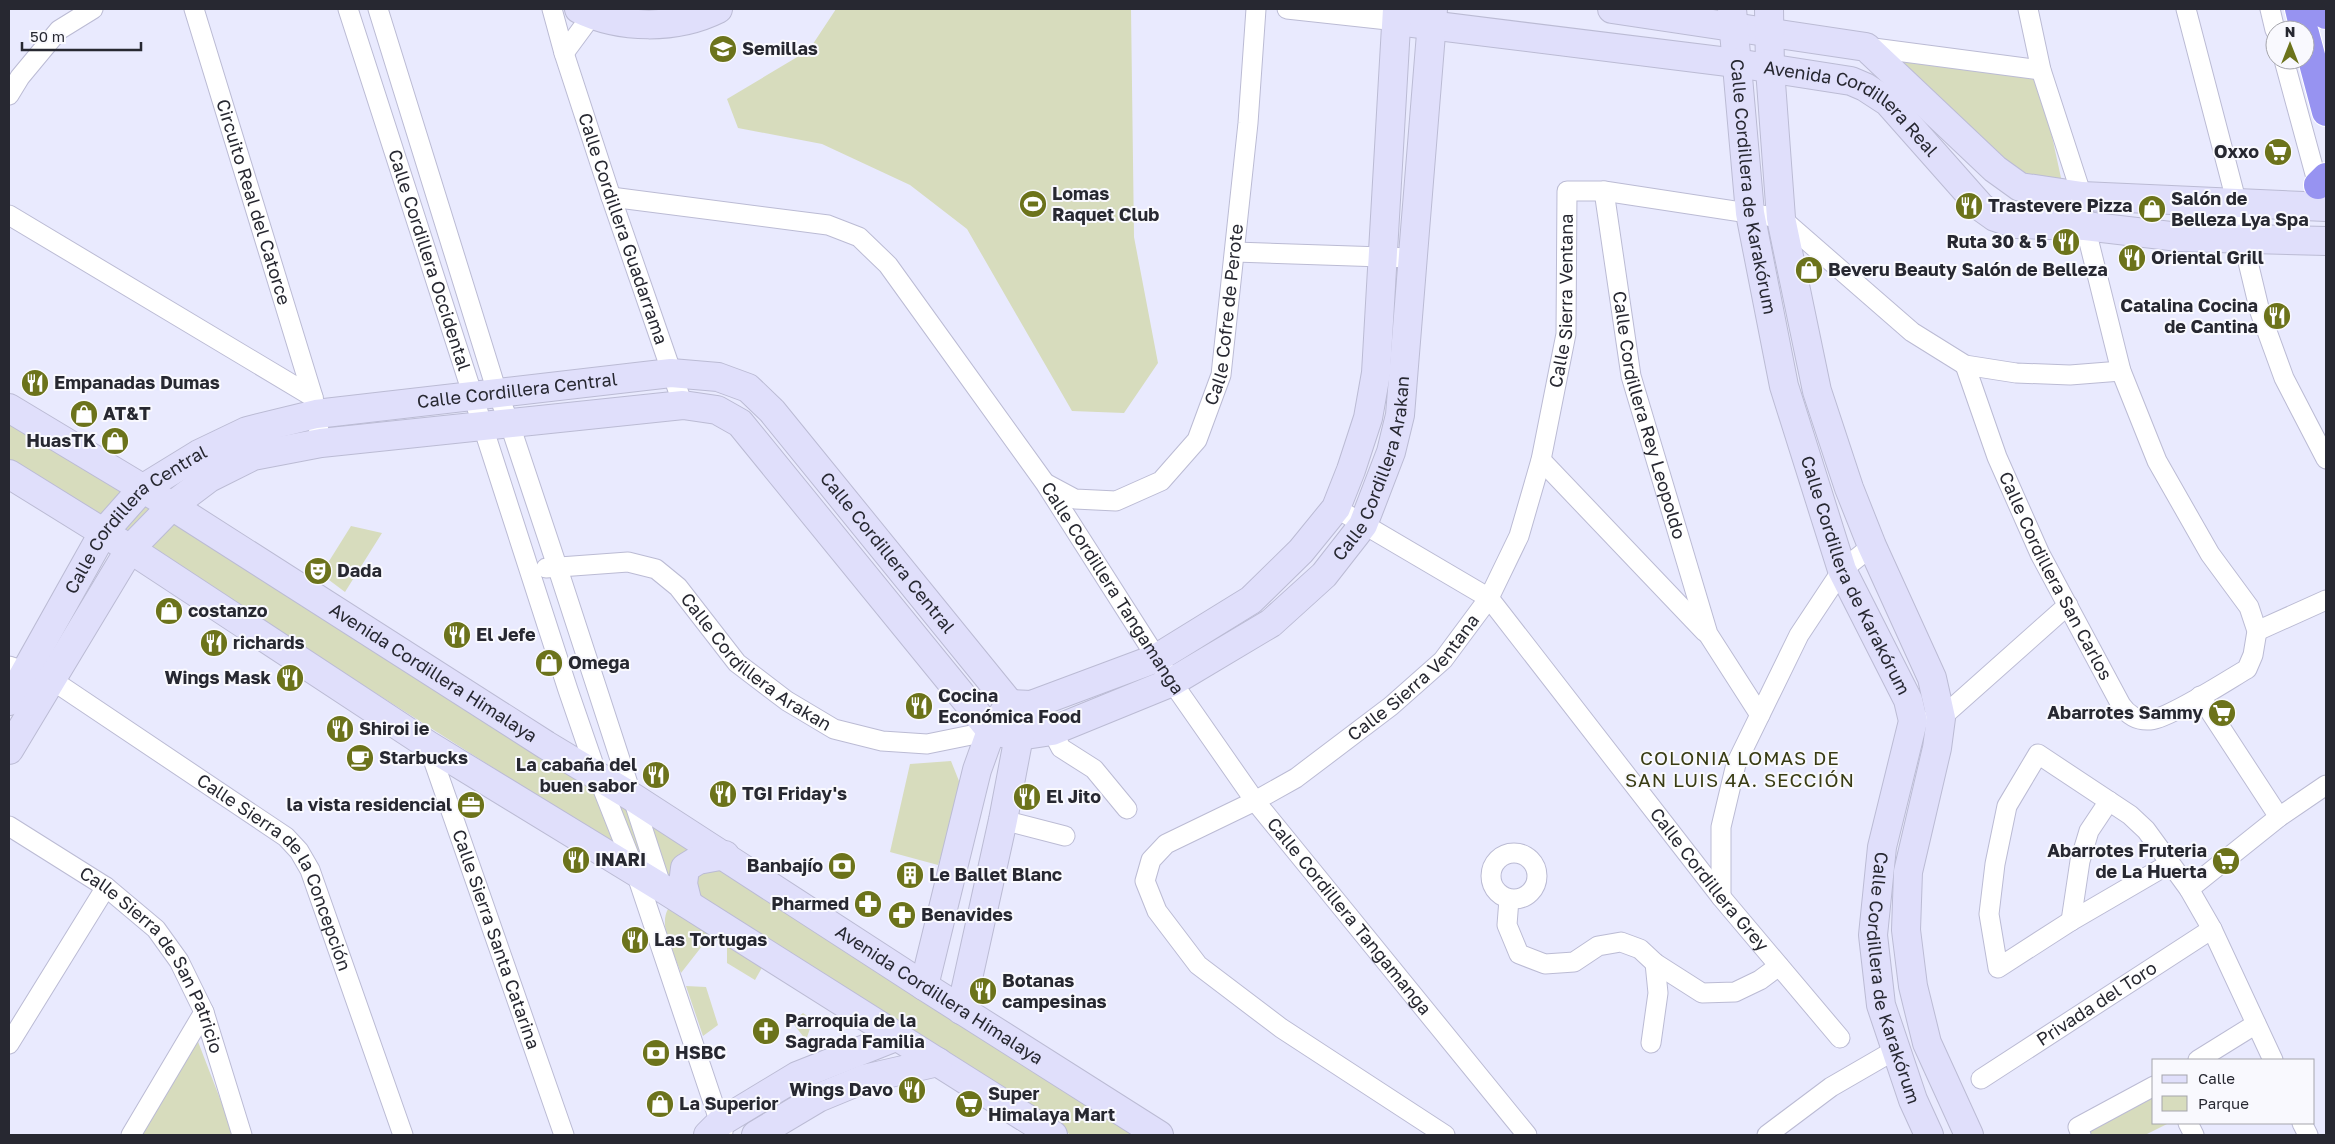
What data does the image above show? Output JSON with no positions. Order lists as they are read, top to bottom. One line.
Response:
{"streets":{"street":["Avenida Cordillera Real","Calle Cordillera de Karakórum","Circuito Real del Catorce","Calle Cordillera Guadarrama","Calle Cordillera Occidental","Calle Sierra Ventana","Calle Cofre de Perote","Calle Cordillera Central","Calle Cordillera Rey Leopoldo","Calle Cordillera Arakan","Calle Cordillera San Carlos","Calle Cordillera Tangamanga","Avenida Cordillera Himalaya","Calle Sierra de la Concepción","Calle Cordillera Grey","Calle Sierra Santa Catarina","Calle Sierra de San Patricio","Privada del Toro"]},"crossings":[["Avenida Cordillera Real","Calle Cordillera de Karakórum"],["Avenida Cordillera Real","Calle Cordillera Arakan"],["Calle Cordillera de Karakórum","Calle Sierra Ventana"],["Circuito Real del Catorce","Calle Cordillera Central"],["Calle Cordillera Guadarrama","Calle Cordillera Central"],["Calle Cordillera Guadarrama","Calle Cordillera Tangamanga"],["Calle Cordillera Occidental","Calle Cordillera Central"],["Calle Cordillera Occidental","Calle Cordillera Arakan"],["Calle Cordillera Occidental","Avenida Cordillera Himalaya"],["Calle Sierra Ventana","Calle Cordillera Rey Leopoldo"],["Calle Sierra Ventana","Calle Cordillera Tangamanga"],["Calle Sierra Ventana","Calle Cordillera Grey"],["Calle Cofre de Perote","Calle Cordillera Tangamanga"],["Calle Cordillera Central","Calle Cordillera Arakan"],["Calle Cordillera Central","Avenida Cordillera Himalaya"],["Calle Cordillera Central","Calle Sierra de la Concepción"],["Calle Cordillera Arakan","Calle Cordillera Tangamanga"],["Calle Cordillera Arakan","Calle Cordillera Grey"]],"districts":["COLONIA LOMAS DE SAN LUIS 4A. SECCIÓN"],"places":{"school or university":["Semillas"],"supermarket":["Oxxo","Abarrotes Sammy","Abarrotes Fruteria de La Huerta","Super Himalaya Mart"],"sports":["Lomas Raquet Club"],"restaurant":["Trastevere Pizza","Ruta 30 & 5","Oriental Grill","Catalina Cocina de Cantina","Empanadas Dumas","El Jefe","richards","Wings Mask","Cocina Económica Food","Shiroi ie","La cabaña del buen sabor","TGI Friday's","El Jito","INARI","Las Tortugas","Botanas campesinas","Wings Davo"],"shop":["Salón de Belleza Lya Spa","Beveru Beauty Salón de Belleza","AT&T","HuasTK","costanzo","Omega","La Superior"],"theatre":["Dada"],"cafe":["Starbucks"],"office":["la vista residencial"],"bank":["Banbajío","HSBC"],"building":["Le Ballet Blanc"],"pharmacy":["Pharmed","Benavides"],"church":["Parroquia de la Sagrada Familia"]},"legend":["Calle","Parque"],"scale_bar":"50 m","north":"top"}
